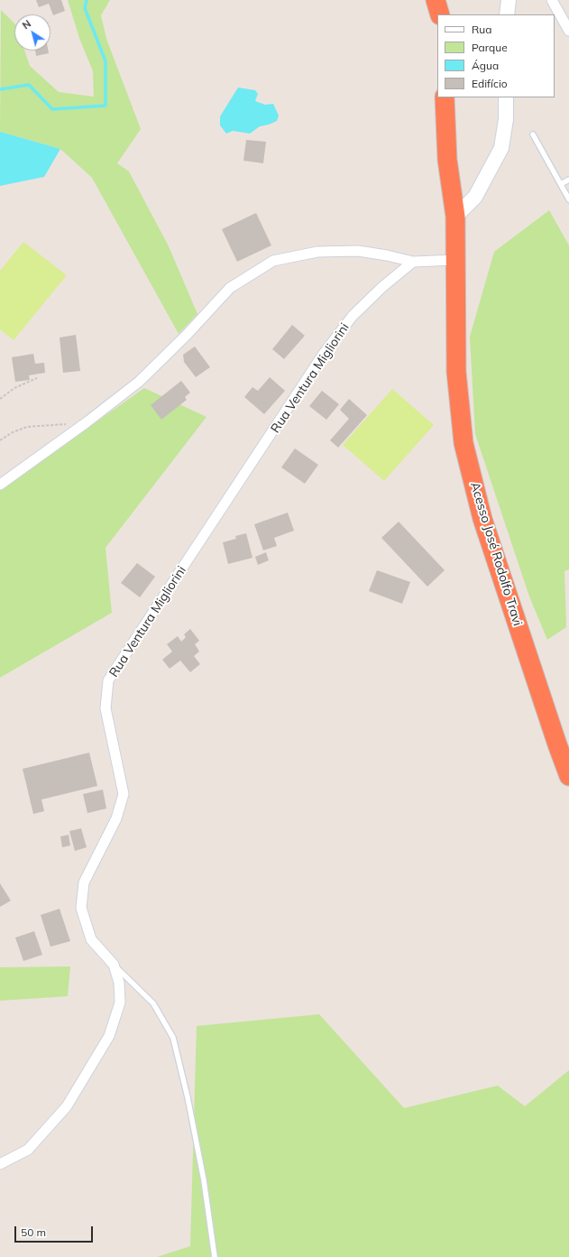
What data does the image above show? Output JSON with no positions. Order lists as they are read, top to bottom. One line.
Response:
{"streets":{"highway":["Acesso José Rodolfo Travi"],"street":["Rua Ventura Migliorini"]},"legend":["Rua","Parque","Água","Edifício"],"scale_bar":"50 m","north":"top left"}
